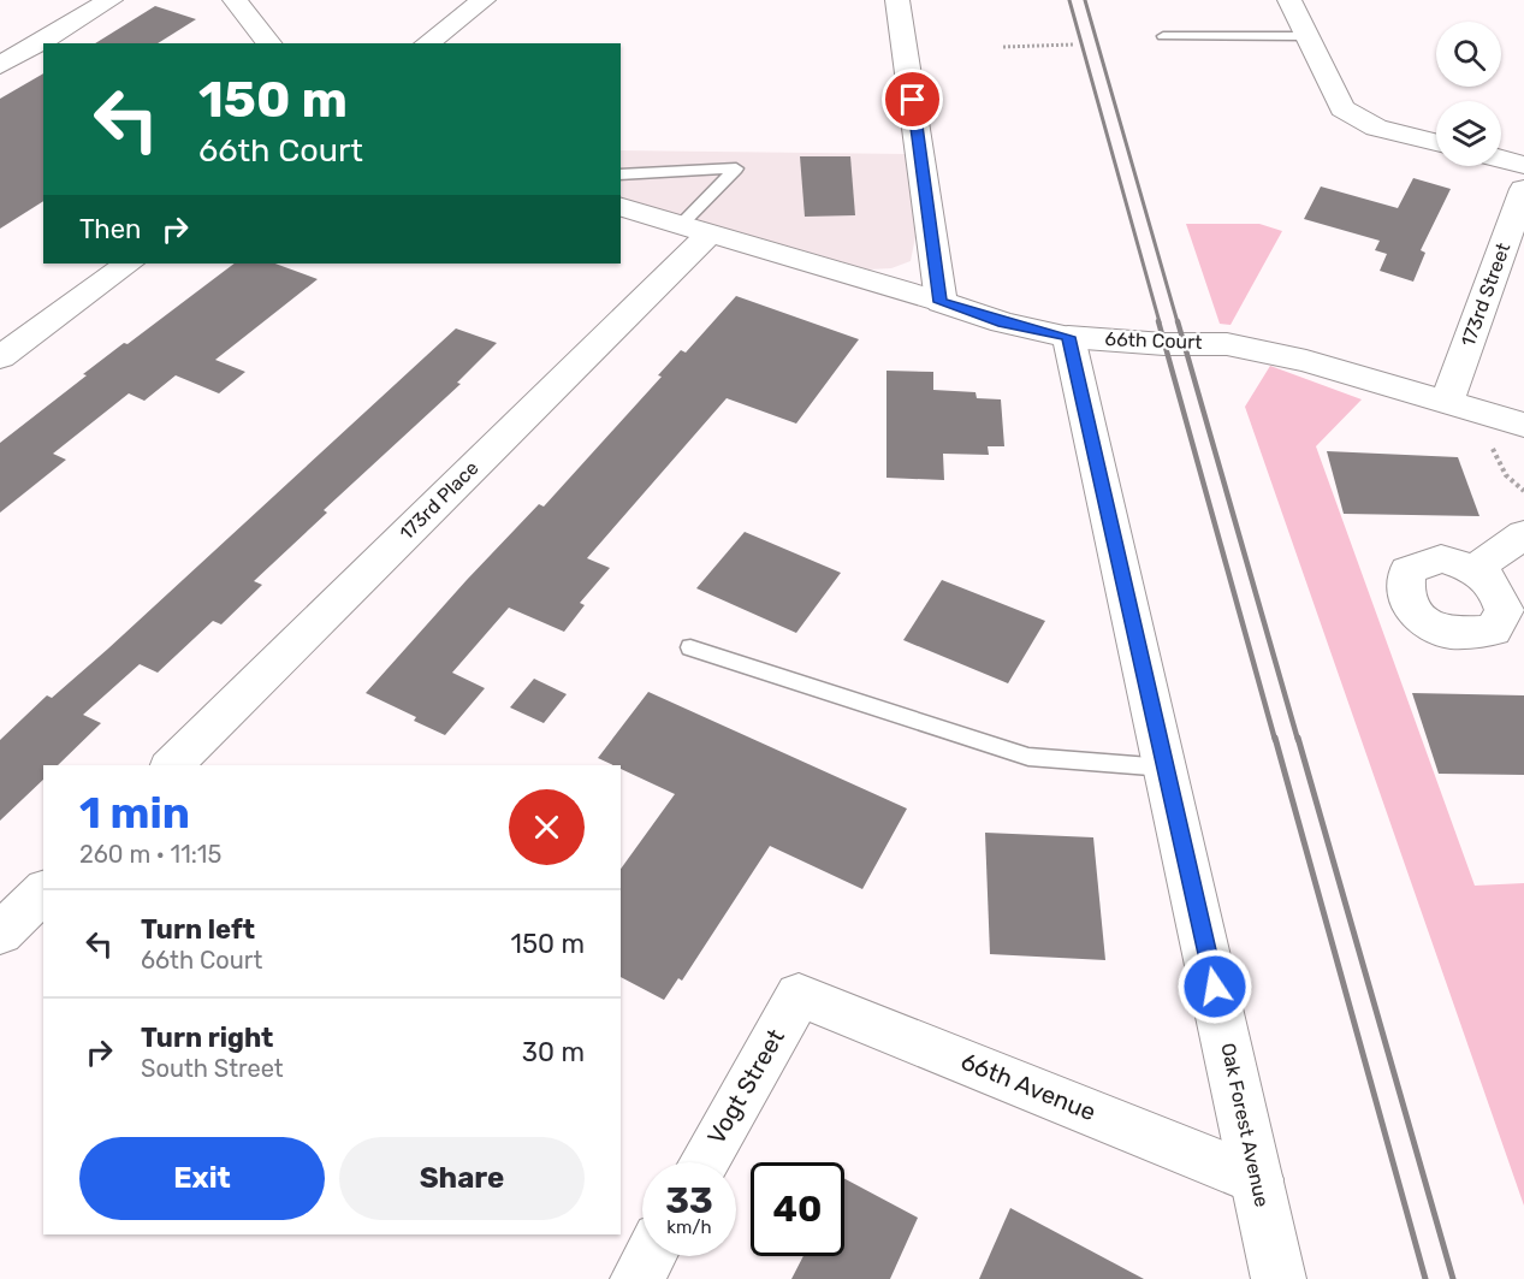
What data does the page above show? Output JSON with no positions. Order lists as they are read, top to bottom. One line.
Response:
{"streets":{"street":["173rd Street","66th Court","173rd Place","Vogt Street","66th Avenue","Oak Forest Avenue"]},"crossings":[["173rd Street","66th Court"],["66th Court","173rd Place"],["66th Court","Oak Forest Avenue"],["Vogt Street","66th Avenue"],["66th Avenue","Oak Forest Avenue"]],"page":{"turn":["150 m","66th Court"],"then":"Then","heading":["1 min","260 m · 11:15"],"list":[{"name":"Turn left","note":"66th Court","value":"150 m"},{"name":"Turn right","note":"South Street","value":"30 m"}],"buttons":["Exit","Share"],"speed":"33 km/h","limit":"40"}}
